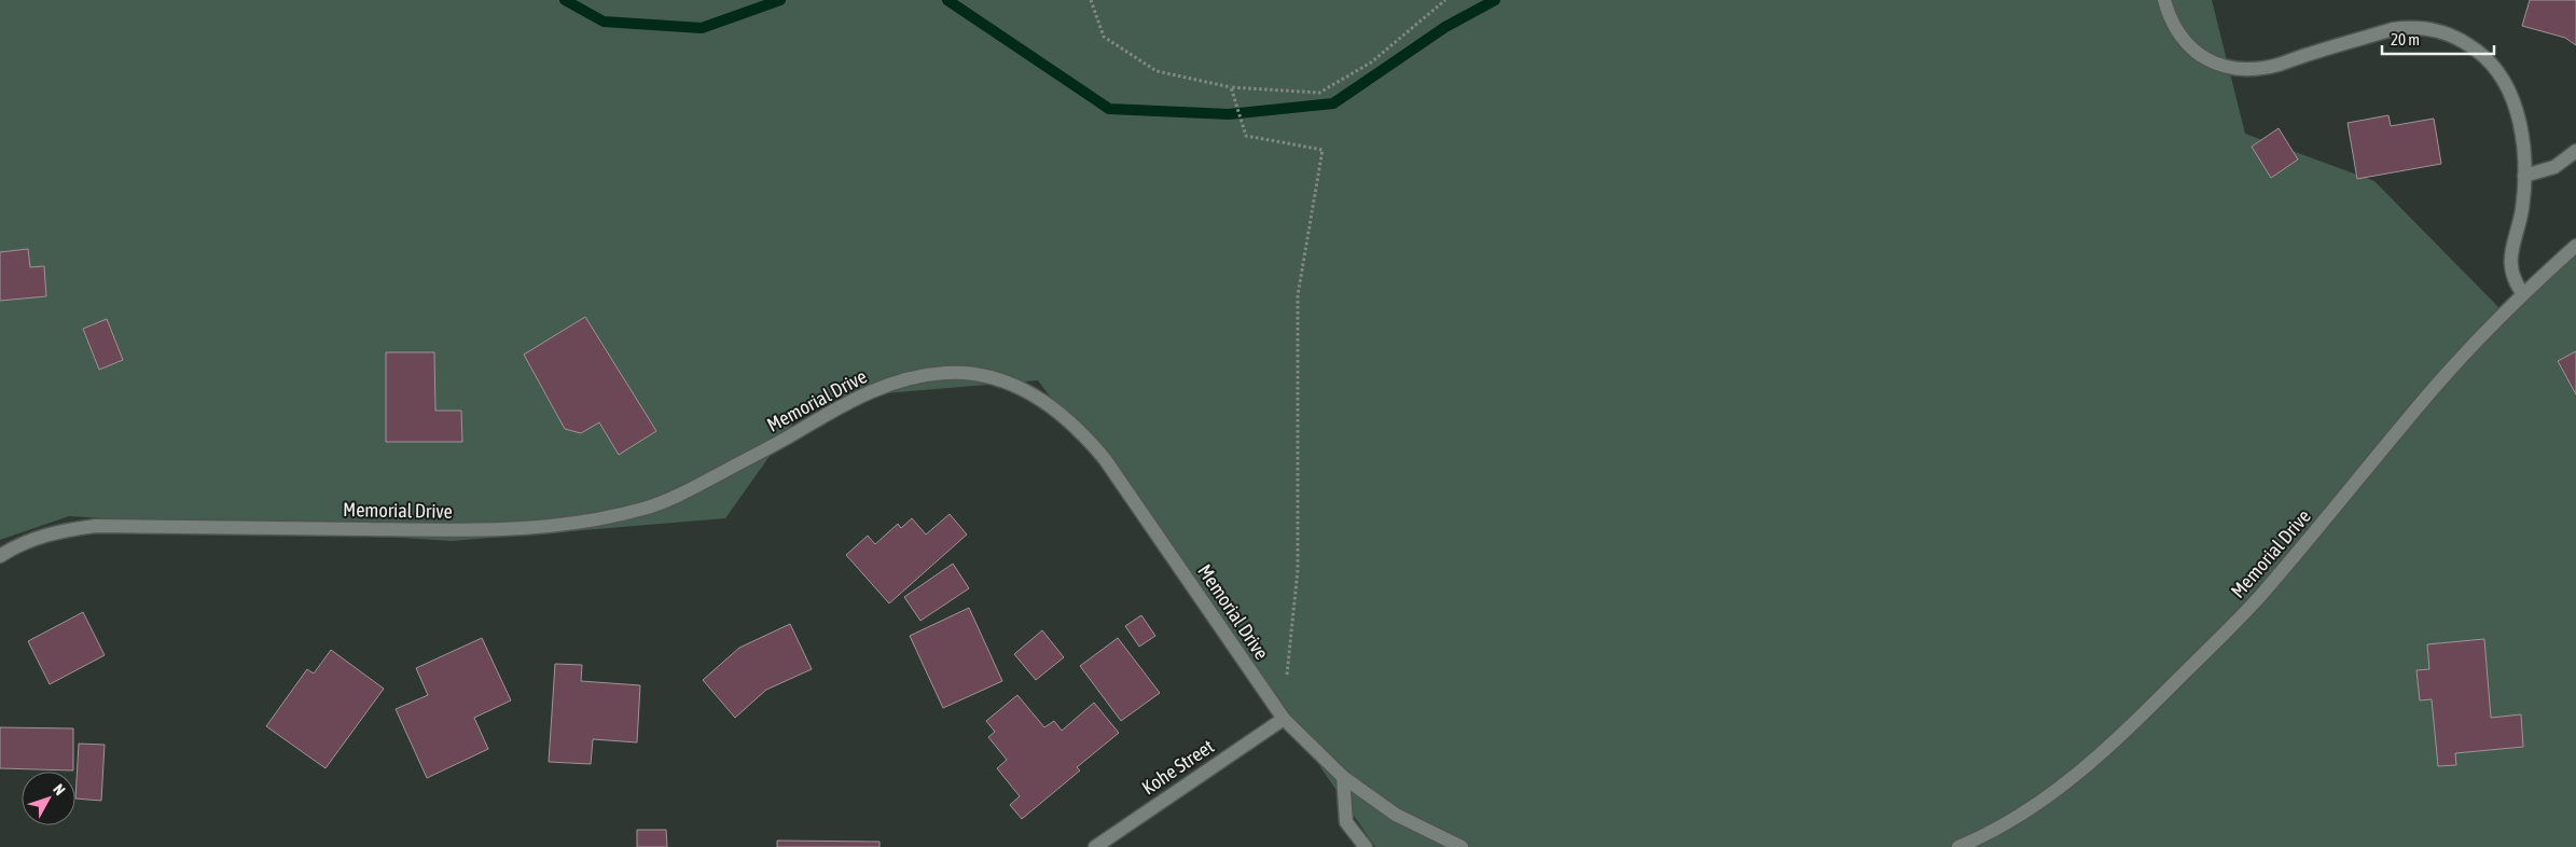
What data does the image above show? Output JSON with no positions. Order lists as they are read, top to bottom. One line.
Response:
{"streets":{"street":["Memorial Drive","Kohe Street"]},"crossings":[["Memorial Drive","Kohe Street"]],"scale_bar":"20 m","north":"top right"}
